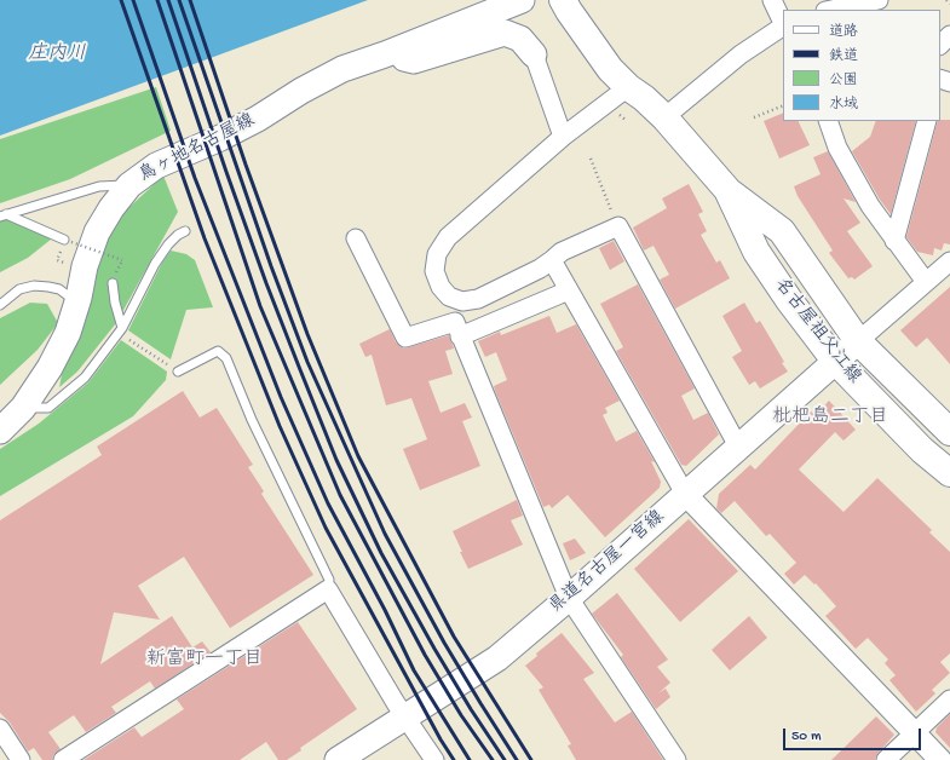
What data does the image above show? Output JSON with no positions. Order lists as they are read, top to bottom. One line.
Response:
{"streets":{"main road":["鳥ヶ地名古屋線","名古屋祖父江線","県道名古屋一宮線"]},"crossings":[["名古屋祖父江線","県道名古屋一宮線"]],"districts":["枇杷島二丁目","新富町一丁目"],"water":["庄内川"],"legend":["道路","鉄道","公園","水域"],"scale_bar":"50 m"}
